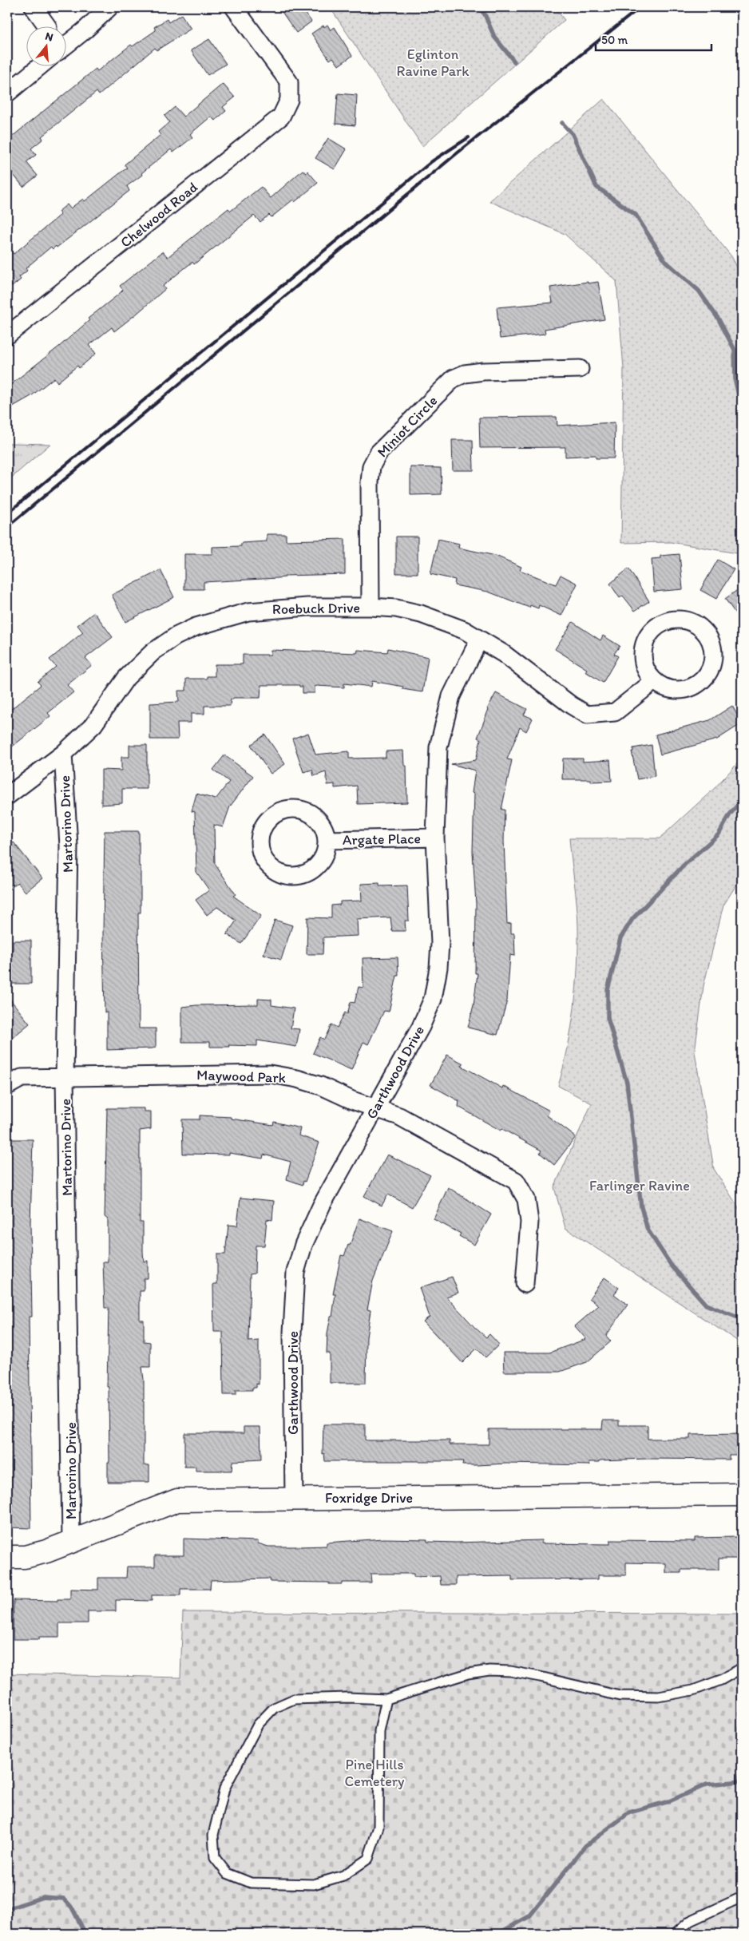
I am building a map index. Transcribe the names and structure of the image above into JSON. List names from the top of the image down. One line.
{"streets":{"street":["Chelwood Road","Miniot Circle","Roebuck Drive","Martorino Drive","Argate Place","Garthwood Drive","Maywood Park","Foxridge Drive"]},"crossings":[["Miniot Circle","Roebuck Drive"],["Roebuck Drive","Martorino Drive"],["Roebuck Drive","Garthwood Drive"],["Martorino Drive","Maywood Park"],["Martorino Drive","Foxridge Drive"],["Argate Place","Garthwood Drive"],["Garthwood Drive","Maywood Park"],["Garthwood Drive","Foxridge Drive"]],"parks":["Eglinton Ravine Park","Farlinger Ravine","Pine Hills Cemetery"],"scale_bar":"50 m","north":"top"}
